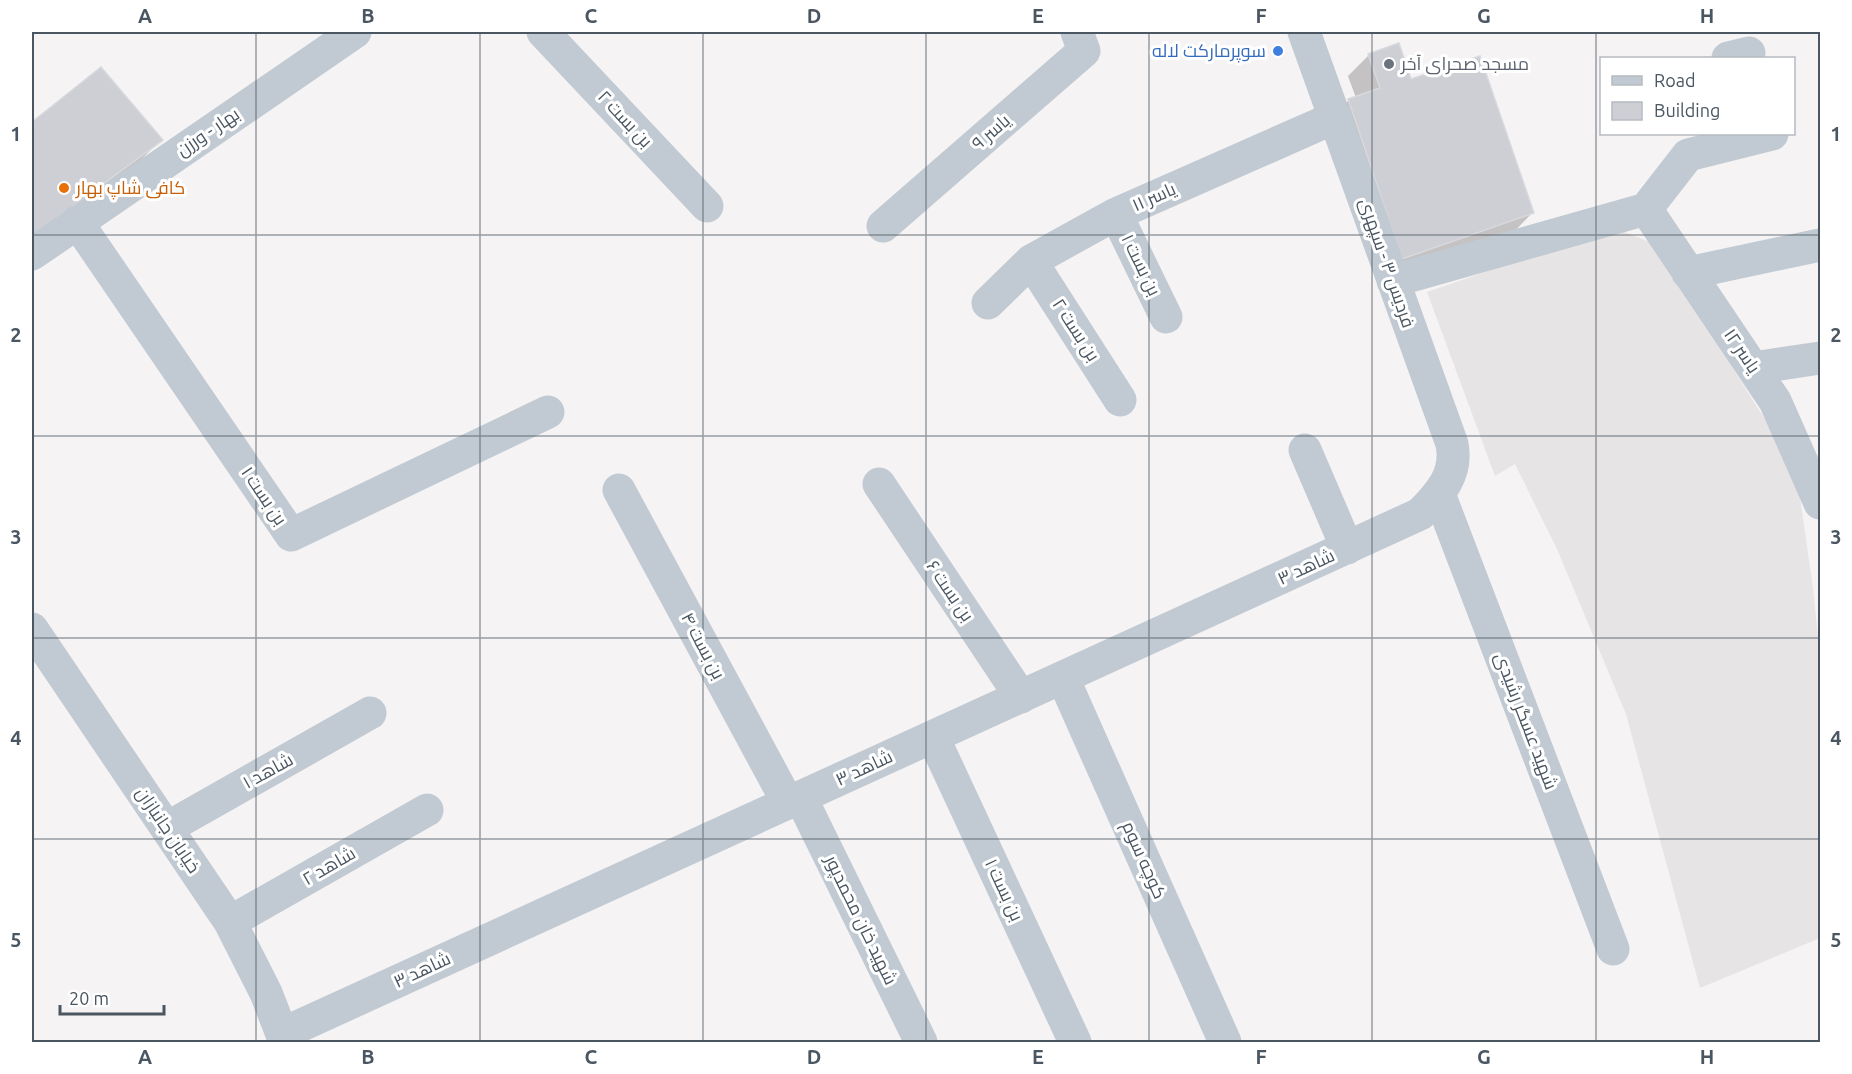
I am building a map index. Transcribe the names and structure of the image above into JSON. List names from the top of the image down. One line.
{"streets":{"street":["بن بست ۲","بهار - ورزن","یاسر ۹","یاسر ۱۱","فردیس ۳ - سپهری","بن بست ۱","یاسر ۱۲","شاهد ۳","بن بست ۶","بن بست ۴","شهید عسگر رشیدی","شاهد ۱","خیابان جانبازان","کوچه سوم","شاهد ۲","شهید خان محمدپور"]},"crossings":[["بن بست ۲","یاسر ۱۱"],["بهار - ورزن","بن بست ۱"],["یاسر ۱۱","فردیس ۳ - سپهری"],["یاسر ۱۱","بن بست ۱"],["فردیس ۳ - سپهری","شاهد ۳"],["فردیس ۳ - سپهری","شهید عسگر رشیدی"],["بن بست ۱","شاهد ۳"],["شاهد ۳","بن بست ۶"],["شاهد ۳","بن بست ۴"],["شاهد ۳","شهید عسگر رشیدی"],["شاهد ۳","خیابان جانبازان"],["شاهد ۳","کوچه سوم"],["شاهد ۳","شهید خان محمدپور"],["بن بست ۴","شهید خان محمدپور"],["شاهد ۱","خیابان جانبازان"],["خیابان جانبازان","شاهد ۲"]],"places":["سوپرمارکت لاله","مسجد صحرای آخر","کافی شاپ بهار"],"legend":["Road","Building"],"scale_bar":"20 m","grid":{"columns":["A","B","C","D","E","F","G","H"],"rows":["1","2","3","4","5"]}}
